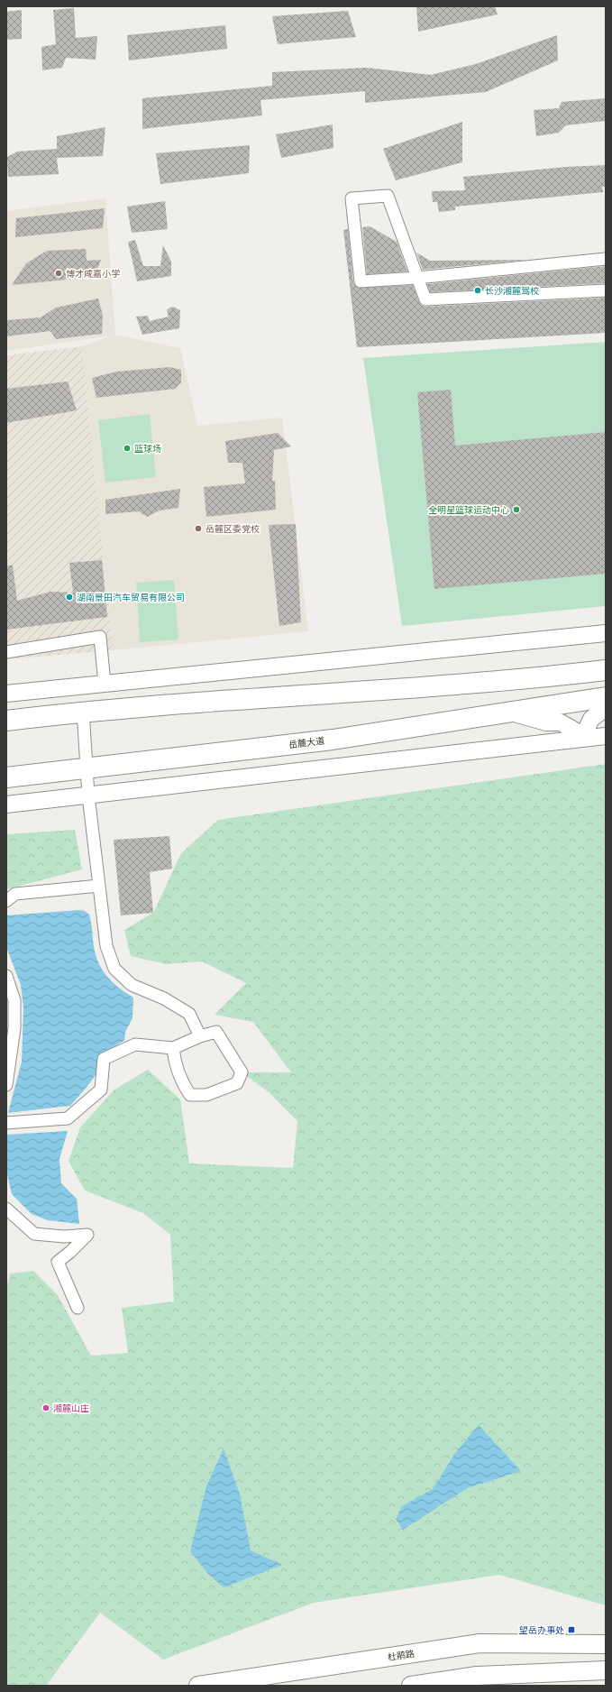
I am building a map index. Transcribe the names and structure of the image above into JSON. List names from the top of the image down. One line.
{"streets":{"highway":["岳麓大道"],"main road":["杜鹃路"]},"places":{"other":["博才咸嘉小学","长沙湘麓驾校","篮球场","全明星篮球运动中心","岳麓区委党校","湖南景田汽车贸易有限公司","湘麓山庄"],"transit":["望岳办事处"]}}
